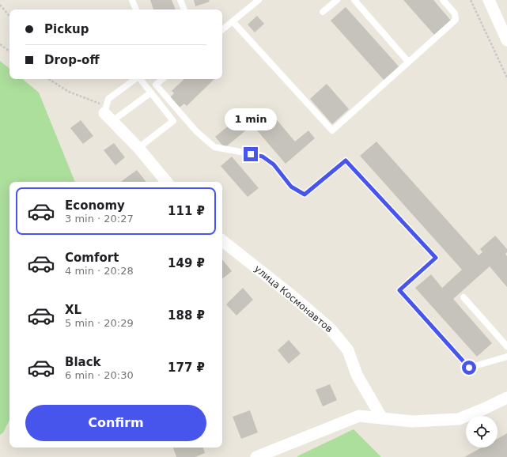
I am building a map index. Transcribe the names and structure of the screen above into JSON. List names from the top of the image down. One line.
{"streets":{"street":["улица Космонавтов"]},"page":{"banner":["Pickup","Drop-off"],"bubble":"1 min","list":[{"name":"Economy","note":"3 min · 20:27","value":"111 ₽"},{"name":"Comfort","note":"4 min · 20:28","value":"149 ₽"},{"name":"XL","note":"5 min · 20:29","value":"188 ₽"},{"name":"Black","note":"6 min · 20:30","value":"177 ₽"}],"buttons":"Confirm"}}
